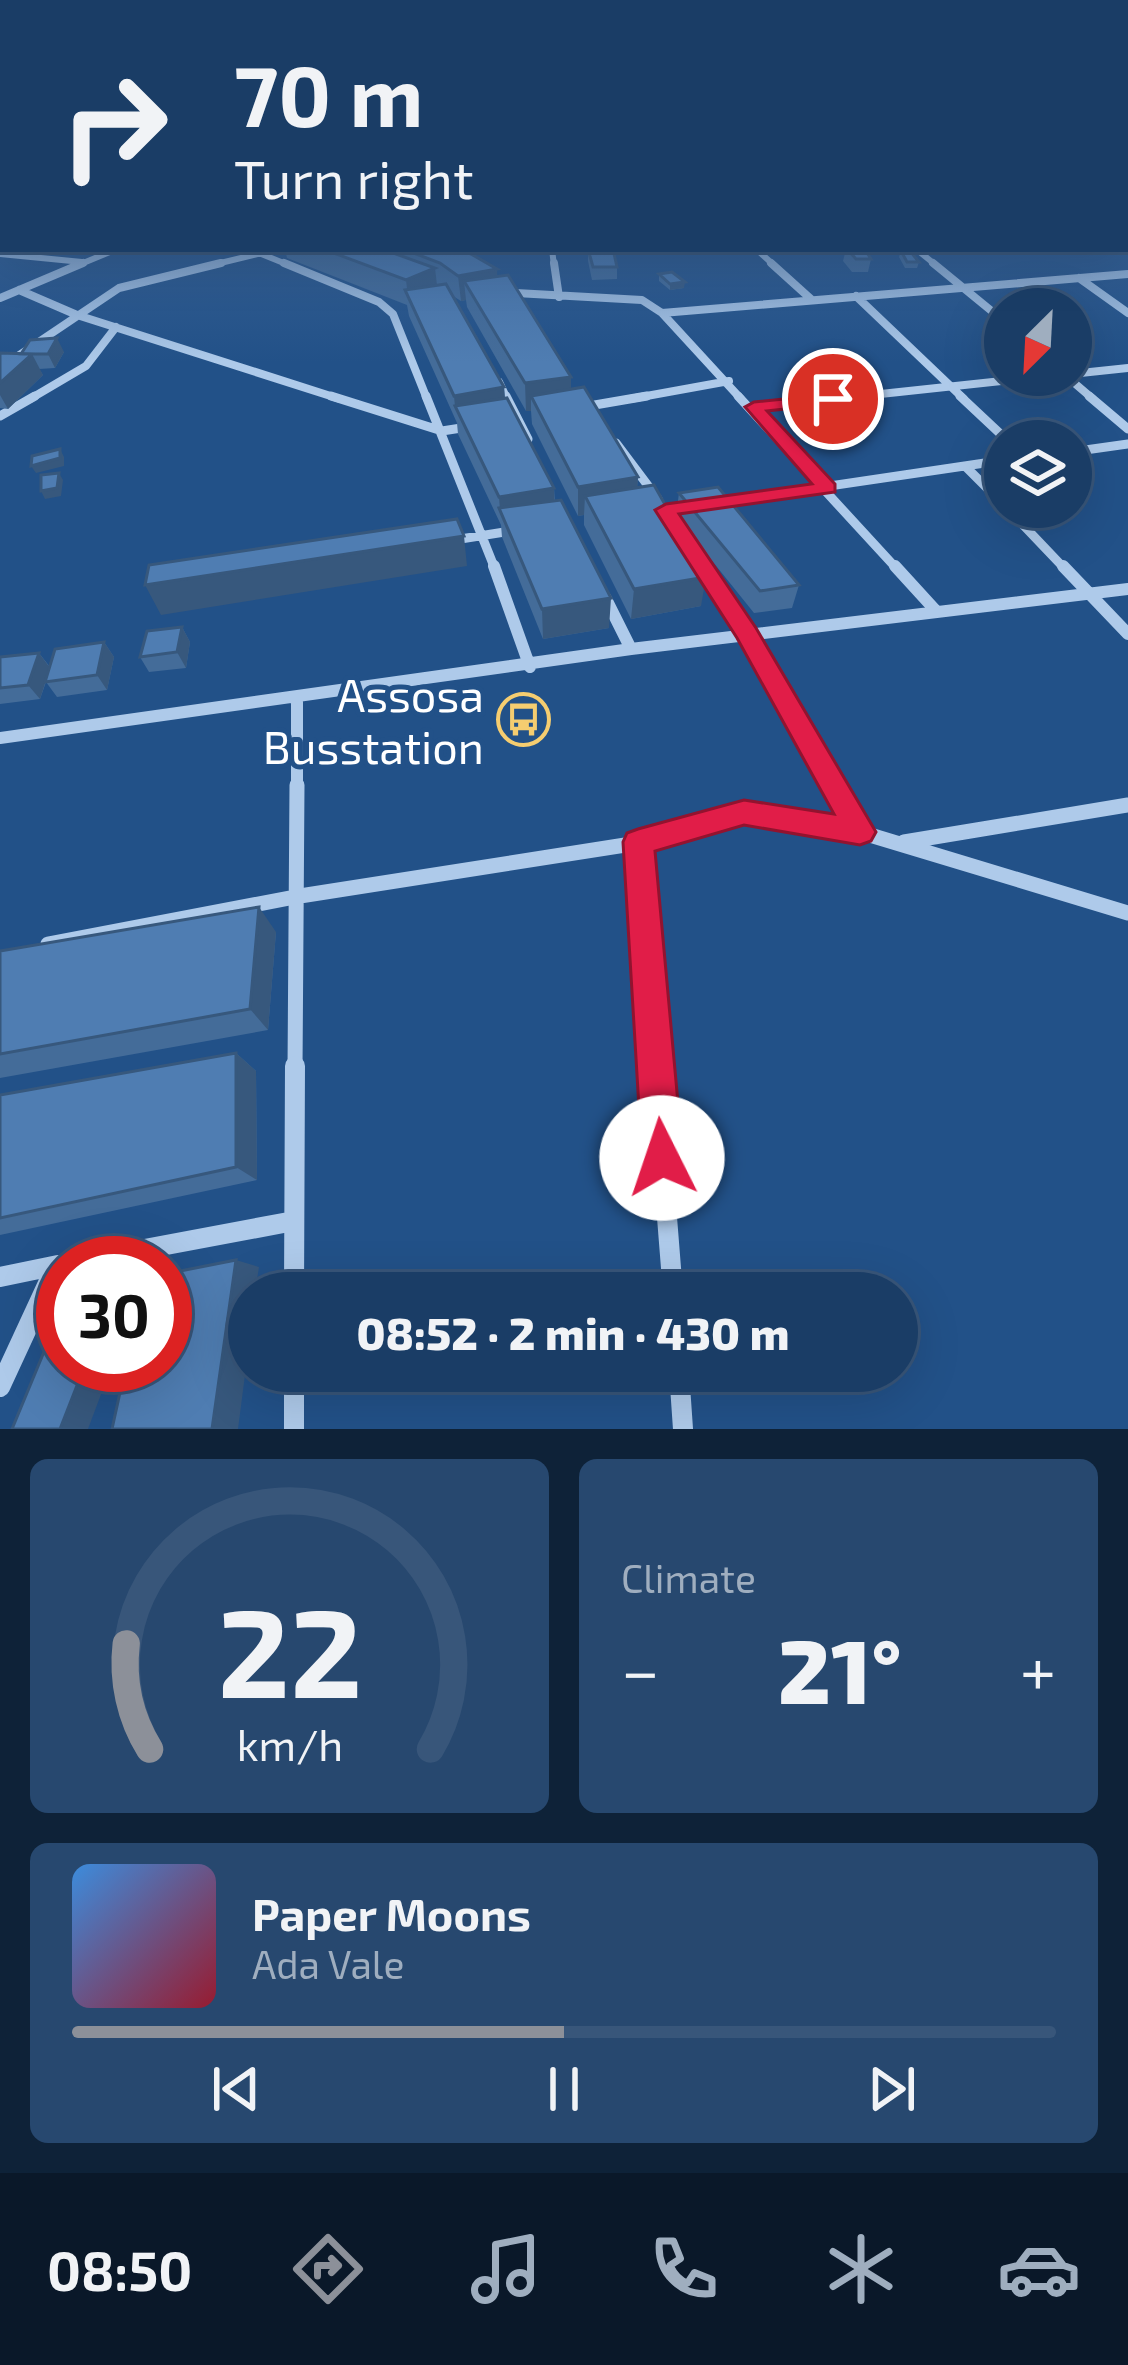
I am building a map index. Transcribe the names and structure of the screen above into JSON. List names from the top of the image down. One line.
{"places":{"bus stop":["Assosa Busstation"]},"north":"bottom left","page":{"turn":["70 m","Turn right"],"limit":"30","trip":"08:52 · 2 min · 430 m","tile":"Climate","heat":["−","21°","+"],"song":["Paper Moons","Ada Vale"],"tabs":"08:50","gauge":["22","km/h"]}}
